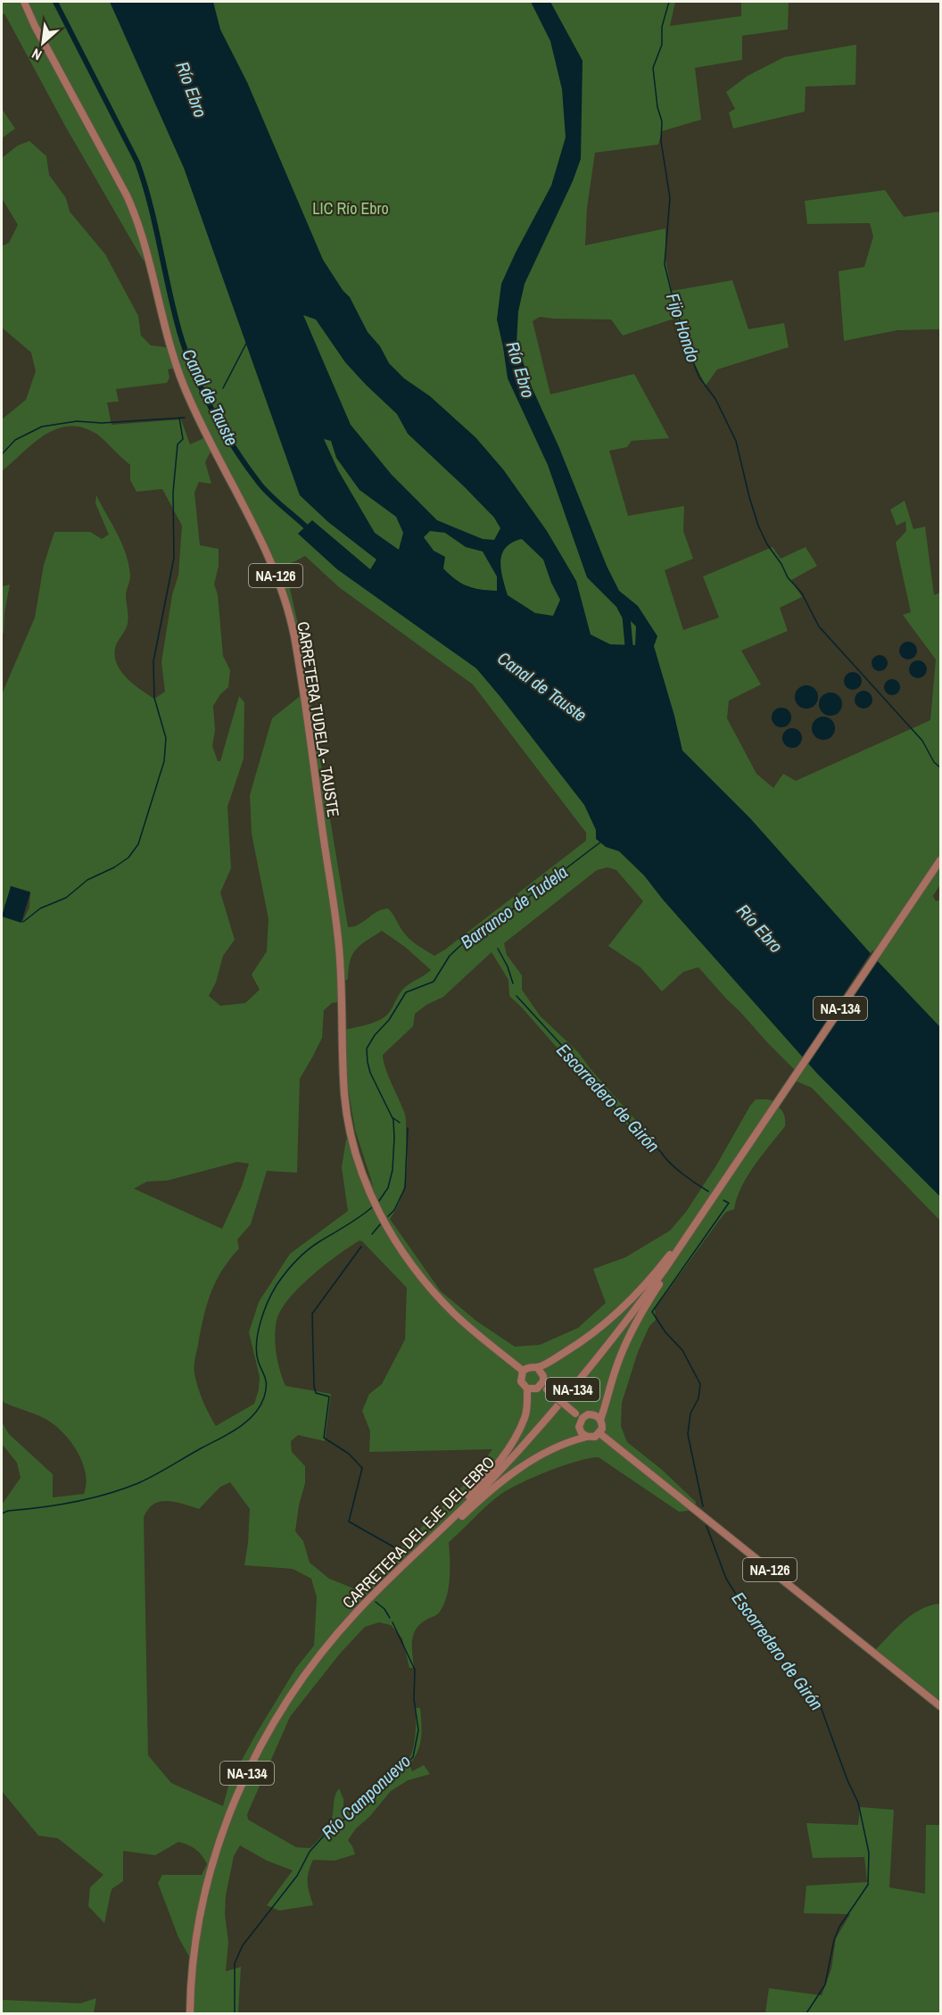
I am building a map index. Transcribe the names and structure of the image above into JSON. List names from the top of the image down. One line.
{"streets":{"main road":["NA-126","CARRETERA TUDELA - TAUSTE","NA-134","CARRETERA DEL EJE DEL EBRO"]},"crossings":[["NA-134","CARRETERA DEL EJE DEL EBRO"]],"water":["Río Ebro","Fijo Hondo","Canal de Tauste","Barranco de Tudela","Escorredero de Girón","Río Camponuevo"],"parks":["LIC Río Ebro"],"north":"bottom left"}
